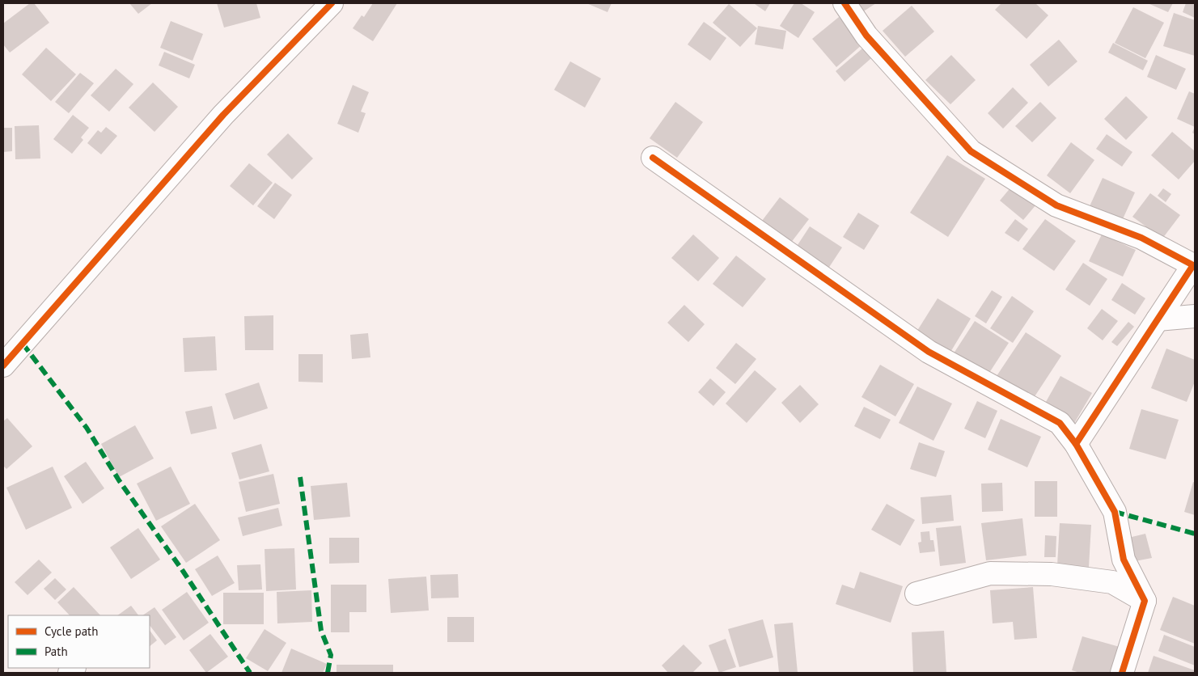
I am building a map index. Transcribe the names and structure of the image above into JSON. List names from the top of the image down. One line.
{"legend":["Cycle path","Path"]}
